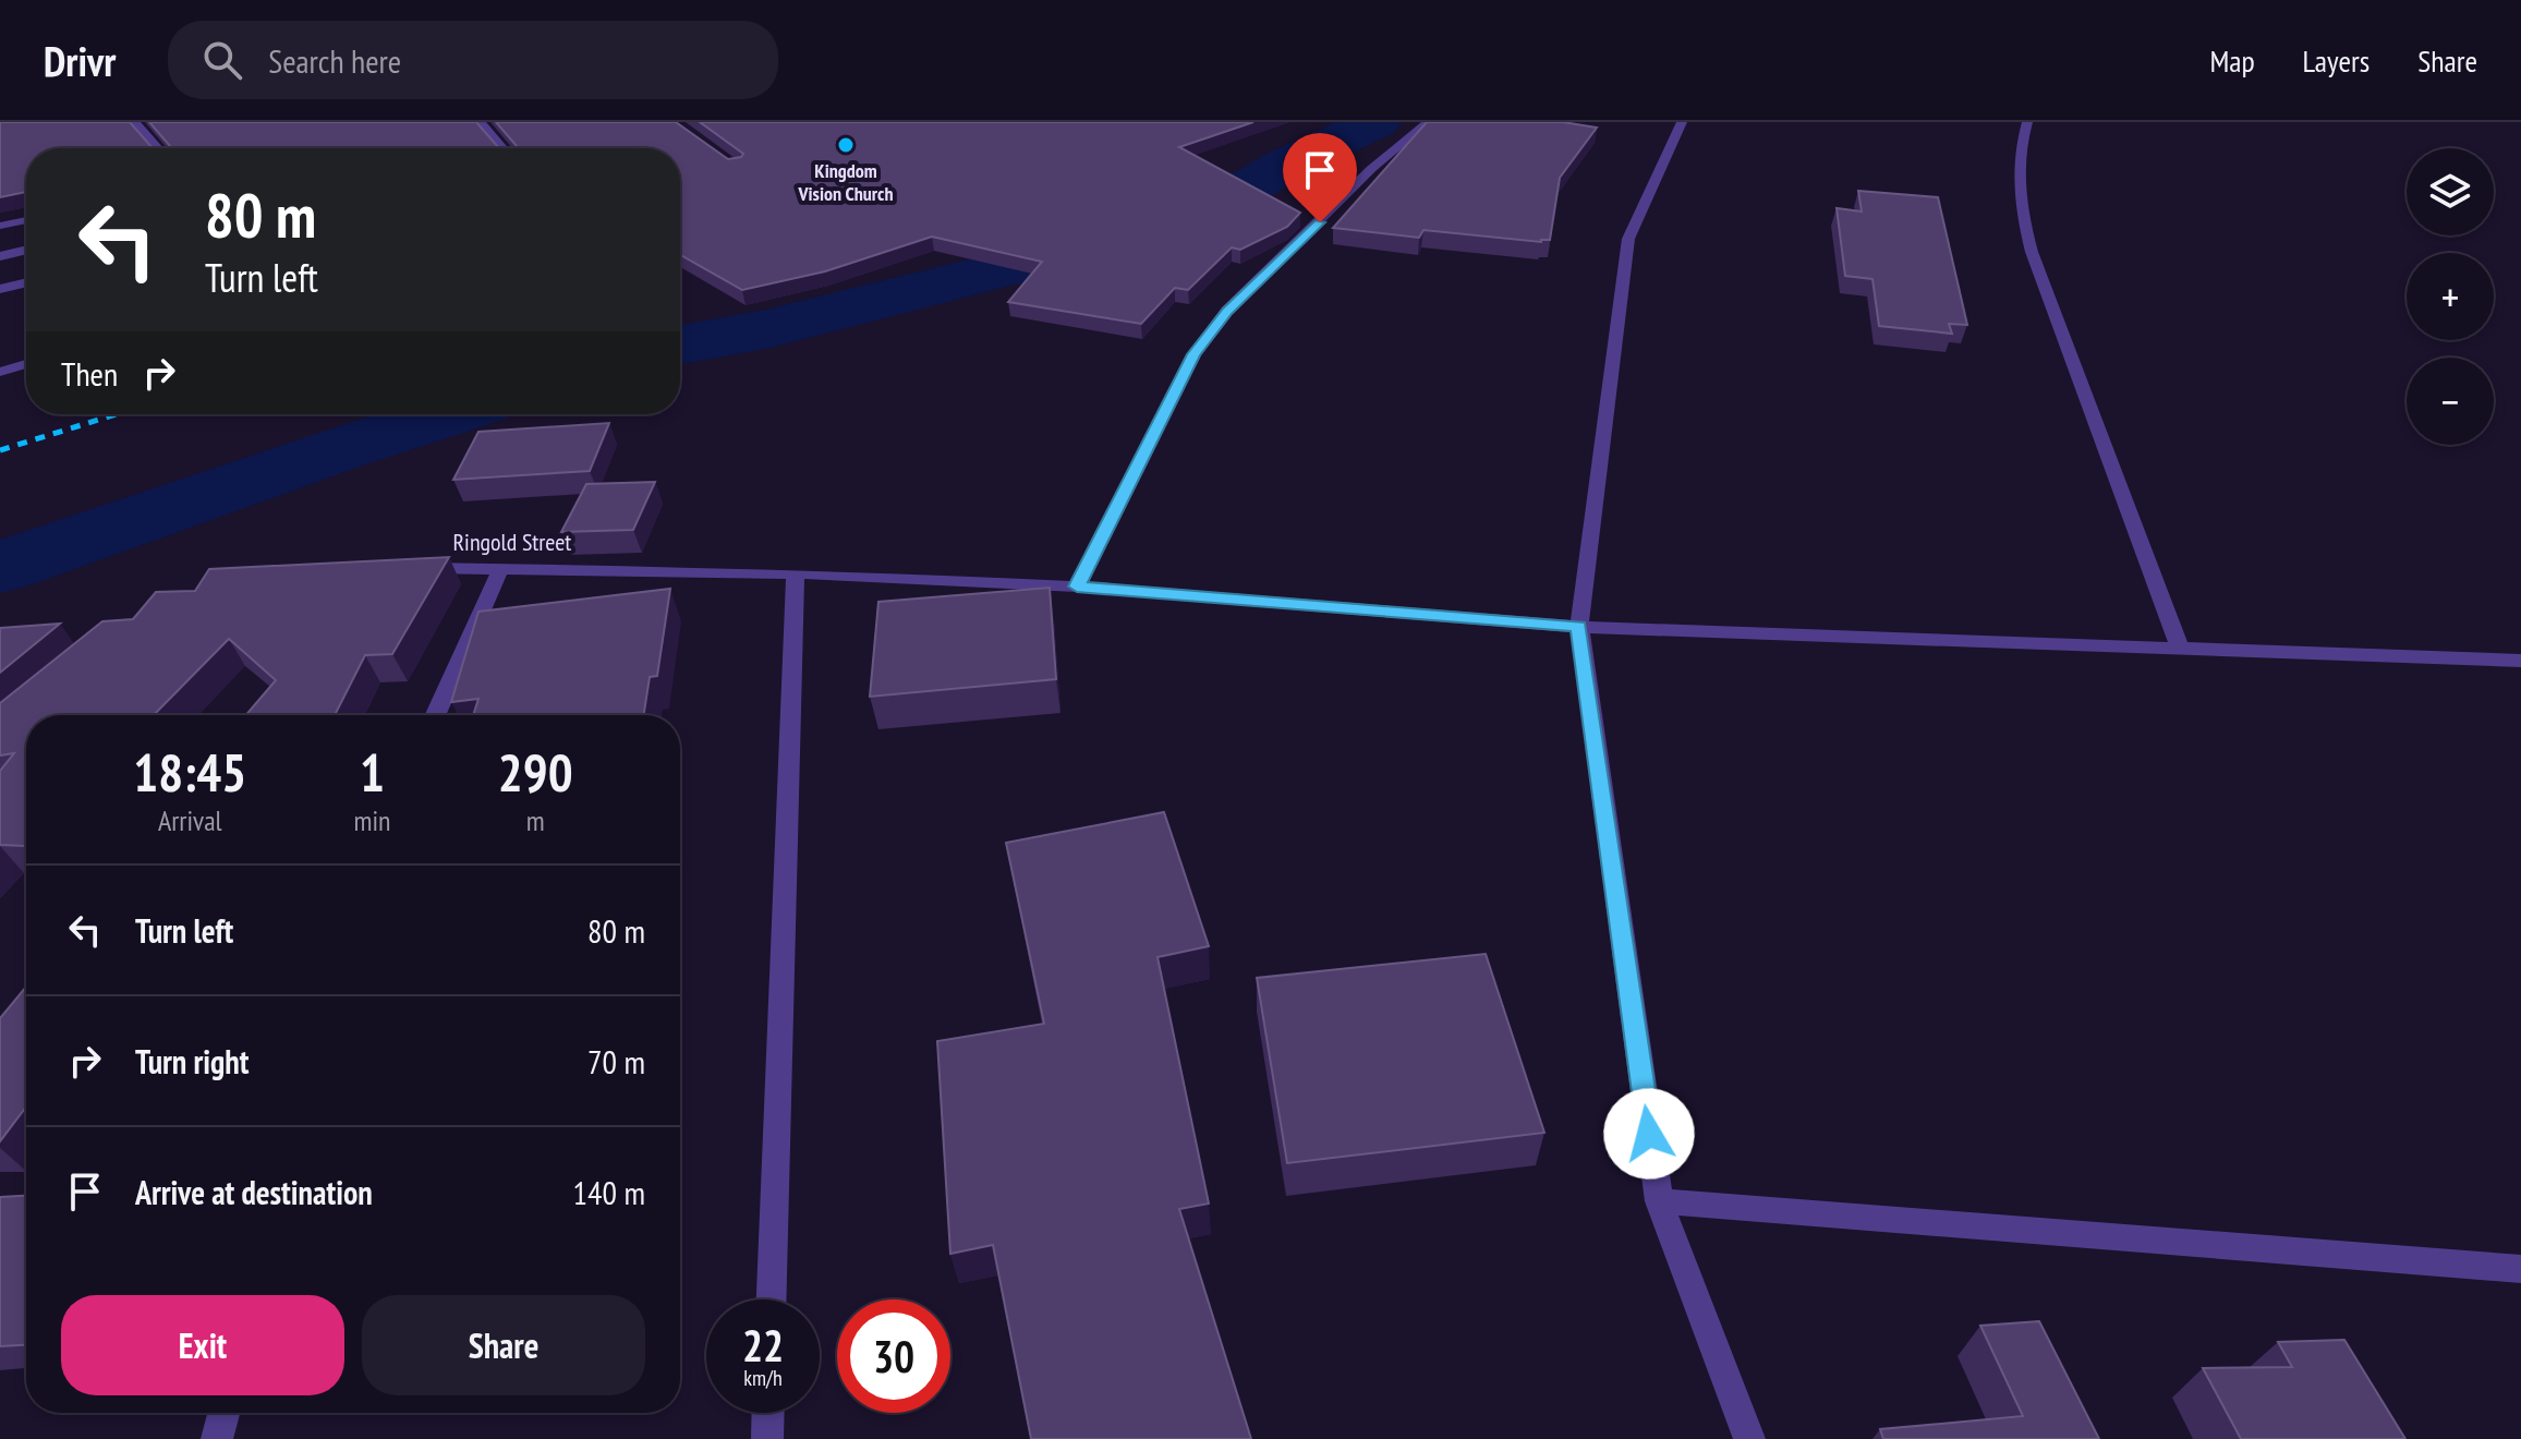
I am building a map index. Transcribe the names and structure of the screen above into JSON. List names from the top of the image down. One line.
{"streets":{"street":["Ringold Street"]},"places":["Kingdom Vision Church"],"page":{"header":"Drivr","search":"Search here","nav":["Map","Layers","Share"],"map_buttons":["+","−"],"turn":["80 m","Turn left"],"then":"Then","eta":["18:45","Arrival","1","min","290","m"],"list":[{"name":"Turn left","value":"80 m"},{"name":"Turn right","value":"70 m"},{"name":"Arrive at destination","value":"140 m"}],"buttons":["Exit","Share"],"speed":"22 km/h","limit":"30"}}
